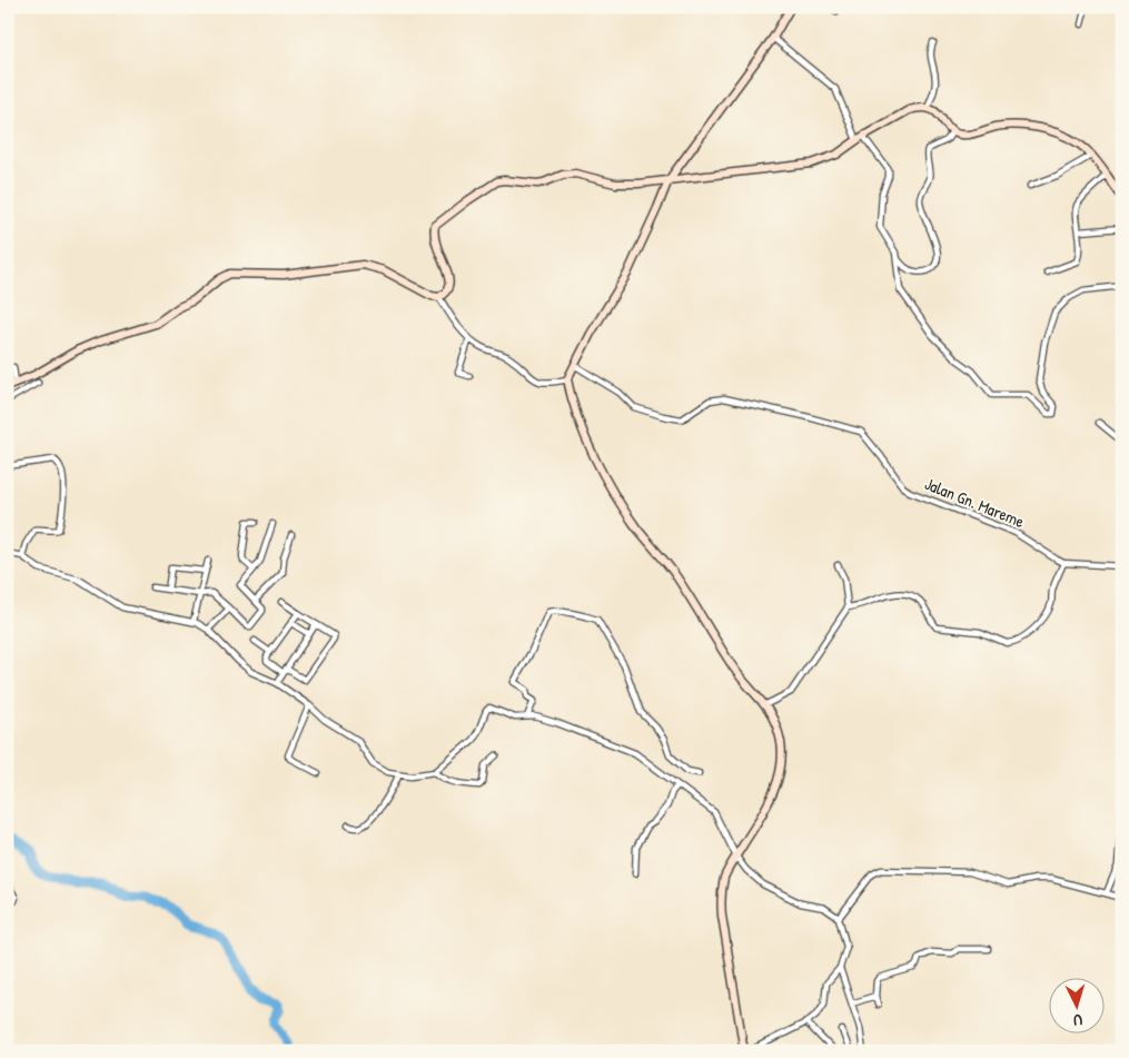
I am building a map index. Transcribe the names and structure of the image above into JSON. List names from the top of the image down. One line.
{"streets":{"street":["Jalan Gn. Mareme"]},"north":"bottom"}
